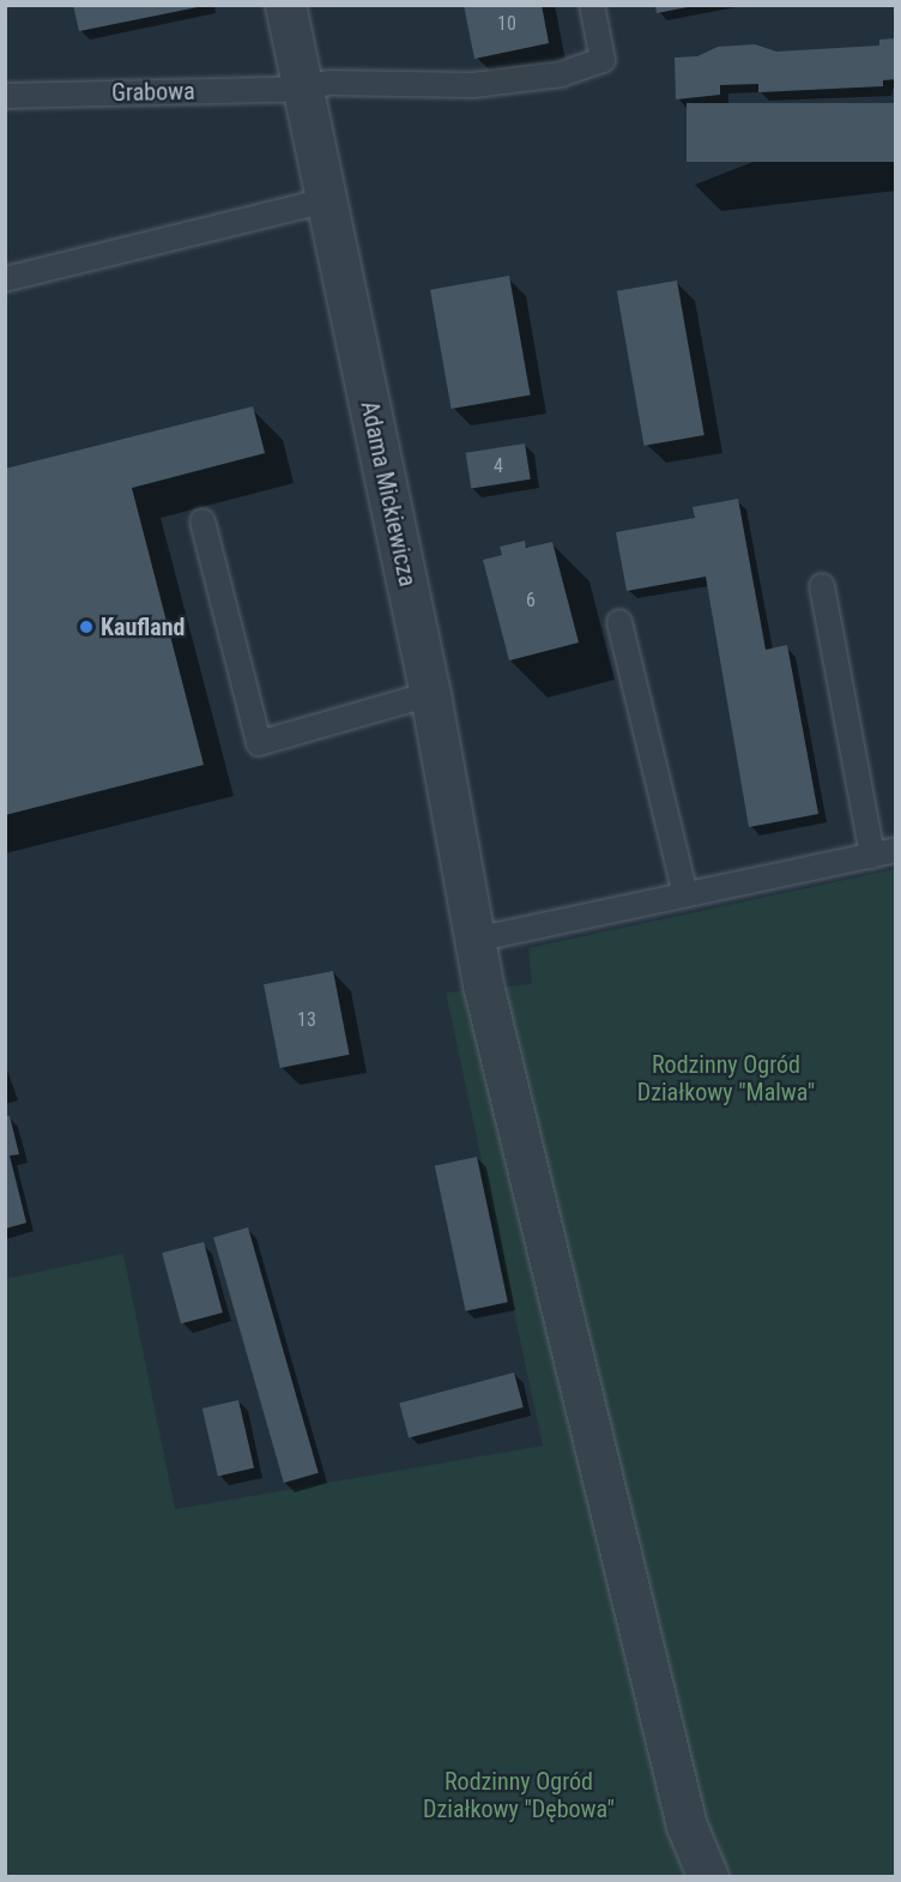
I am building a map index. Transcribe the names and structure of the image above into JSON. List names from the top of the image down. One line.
{"streets":{"street":["Adama Mickiewicza"],"lane":["Grabowa"]},"crossings":[["Grabowa","Adama Mickiewicza"]],"parks":["Rodzinny Ogród Działkowy \"Malwa\"","Rodzinny Ogród Działkowy \"Dębowa\""],"places":["Kaufland"],"house_numbers":["10","4","6","13"]}
